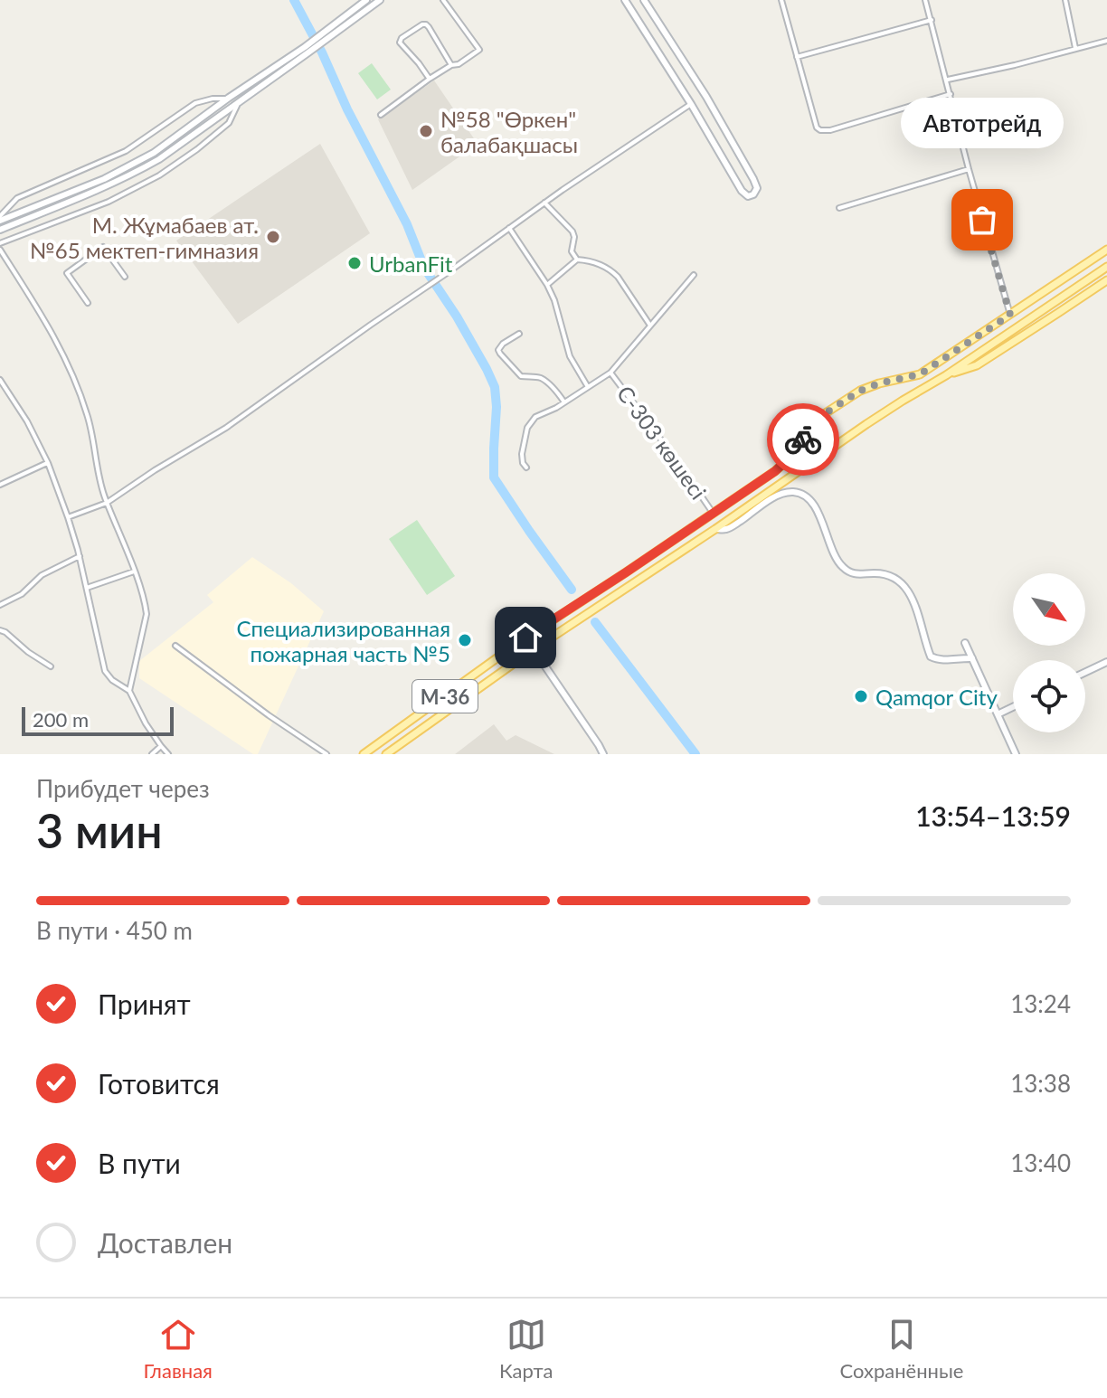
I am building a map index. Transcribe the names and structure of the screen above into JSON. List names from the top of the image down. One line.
{"streets":{"main road":["M-36"],"street":["С-303 көшесі"]},"crossings":[["С-303 көшесі","M-36"]],"places":["№58 \"Өркен\" балабақшасы","Автотрейд","М. Жұмабаев ат. №65 мектеп-гимназия","UrbanFit","Специализированная пожарная часть №5","Qamqor City"],"scale_bar":"200 m","north":"bottom right","page":{"bubble":"Автотрейд","scale":"200 m","heading":["3 мин","Прибудет через","13:54–13:59"],"bar":"В пути · 450 m","list":[["Принят","13:24"],["Готовится","13:38"],["В пути","13:40"],"Доставлен"],"tabs":["Главная","Карта","Сохранённые"]}}
